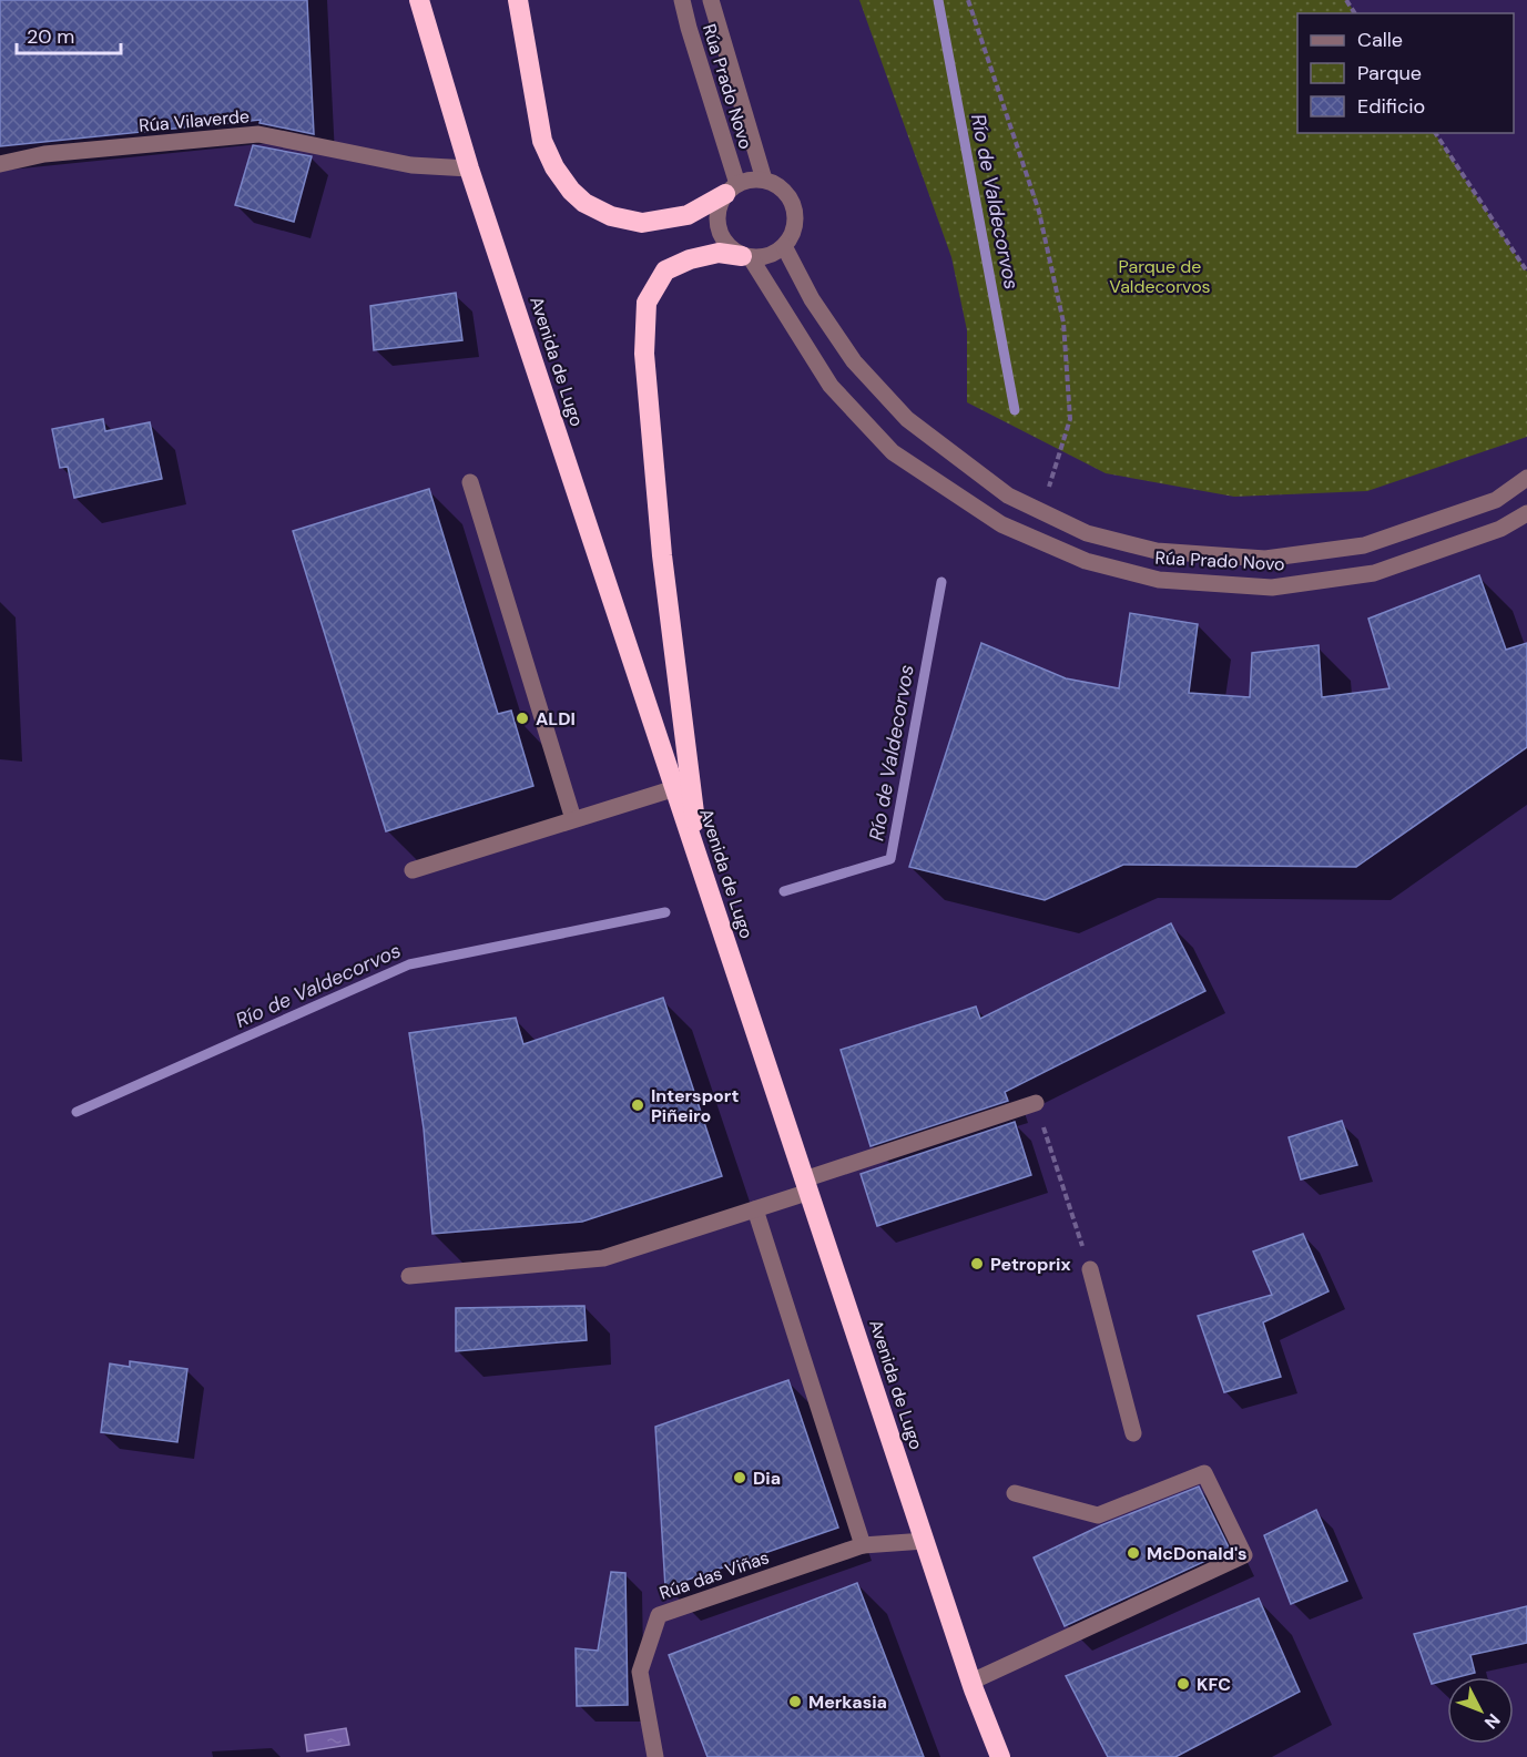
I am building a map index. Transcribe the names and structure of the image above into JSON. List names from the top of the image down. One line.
{"streets":{"highway":["Avenida de Lugo"],"street":["Rúa Prado Novo","Rúa Vilaverde","Rúa das Viñas"]},"crossings":[["Rúa Vilaverde","Avenida de Lugo"],["Avenida de Lugo","Rúa das Viñas"]],"water":["Río de Valdecorvos"],"parks":["Parque de Valdecorvos"],"places":["ALDI","Intersport Piñeiro","Petroprix","Dia","McDonald's","KFC","Merkasia"],"legend":["Calle","Parque","Edificio"],"scale_bar":"20 m","north":"bottom right"}
